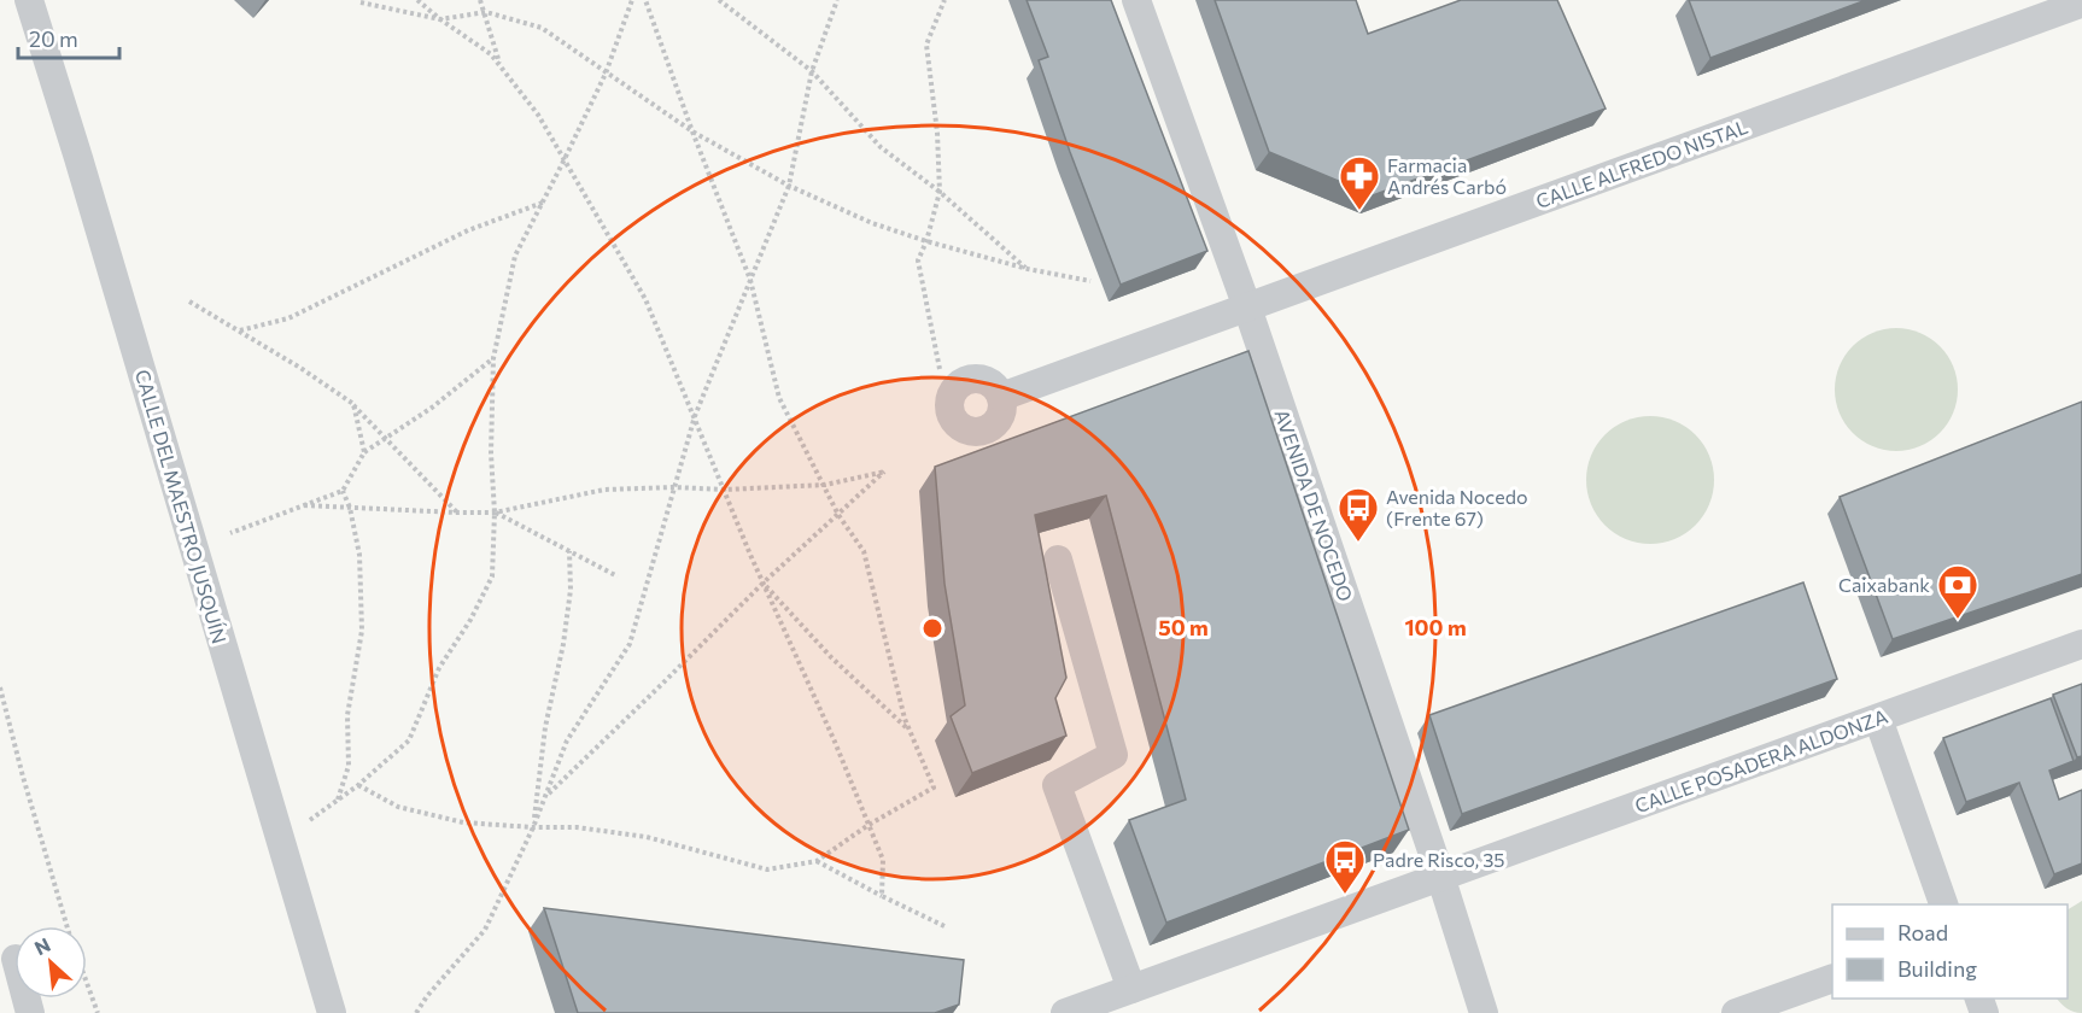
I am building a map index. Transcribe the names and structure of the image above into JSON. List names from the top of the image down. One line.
{"streets":{"street":["CALLE ALFREDO NISTAL","AVENIDA DE NOCEDO","CALLE DEL MAESTRO JUSQUÍN","CALLE POSADERA ALDONZA"]},"crossings":[["CALLE ALFREDO NISTAL","AVENIDA DE NOCEDO"],["AVENIDA DE NOCEDO","CALLE POSADERA ALDONZA"]],"places":{"pharmacy":["Farmacia Andrés Carbó"],"bus stop":["Avenida Nocedo (Frente 67)","Padre Risco, 35"],"bank":["Caixabank"]},"legend":["Road","Building"],"scale_bar":"20 m","north":"top left","rings":["50 m","100 m"]}
